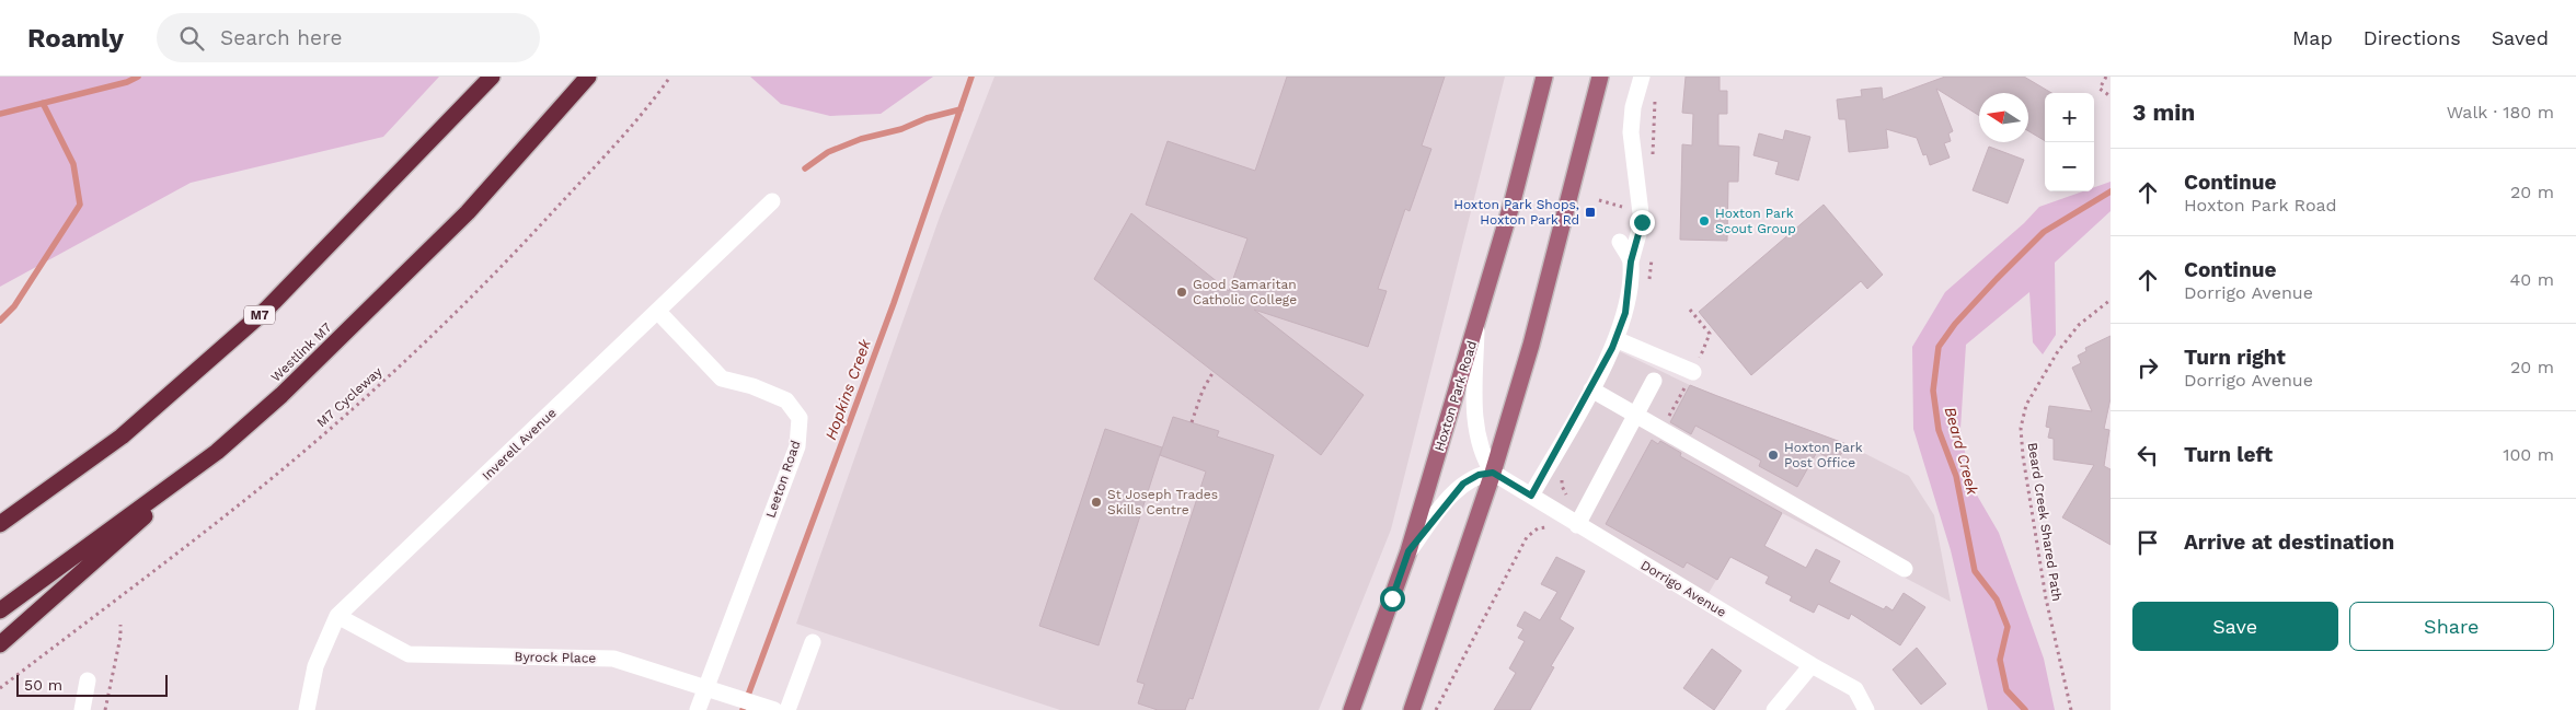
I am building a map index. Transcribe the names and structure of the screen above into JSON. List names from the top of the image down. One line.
{"streets":{"highway":["M7","Westlink M7"],"main road":["Hoxton Park Road"],"street":["Inverell Avenue","Leeton Road","Dorrigo Avenue","Byrock Place"],"path":["M7 Cycleway","Beard Creek Shared Path"]},"crossings":[["Inverell Avenue","Leeton Road"],["Inverell Avenue","Byrock Place"],["Leeton Road","Byrock Place"]],"water":["Hopkins Creek","Beard Creek"],"places":{"transit":["Hoxton Park Shops, Hoxton Park Rd"],"other":["Hoxton Park Scout Group","Good Samaritan Catholic College","Hoxton Park Post Office","St Joseph Trades Skills Centre"]},"scale_bar":"50 m","north":"left","page":{"header":"Roamly","search":"Search here","nav":["Map","Directions","Saved"],"heading":["3 min","Walk · 180 m"],"map_buttons":["+","−"],"list":[["Continue","Hoxton Park Road","20 m"],["Continue","Dorrigo Avenue","40 m"],["Turn right","Dorrigo Avenue","20 m"],["Turn left","100 m"],"Arrive at destination"],"buttons":["Save","Share"],"scale":"50 m"}}
